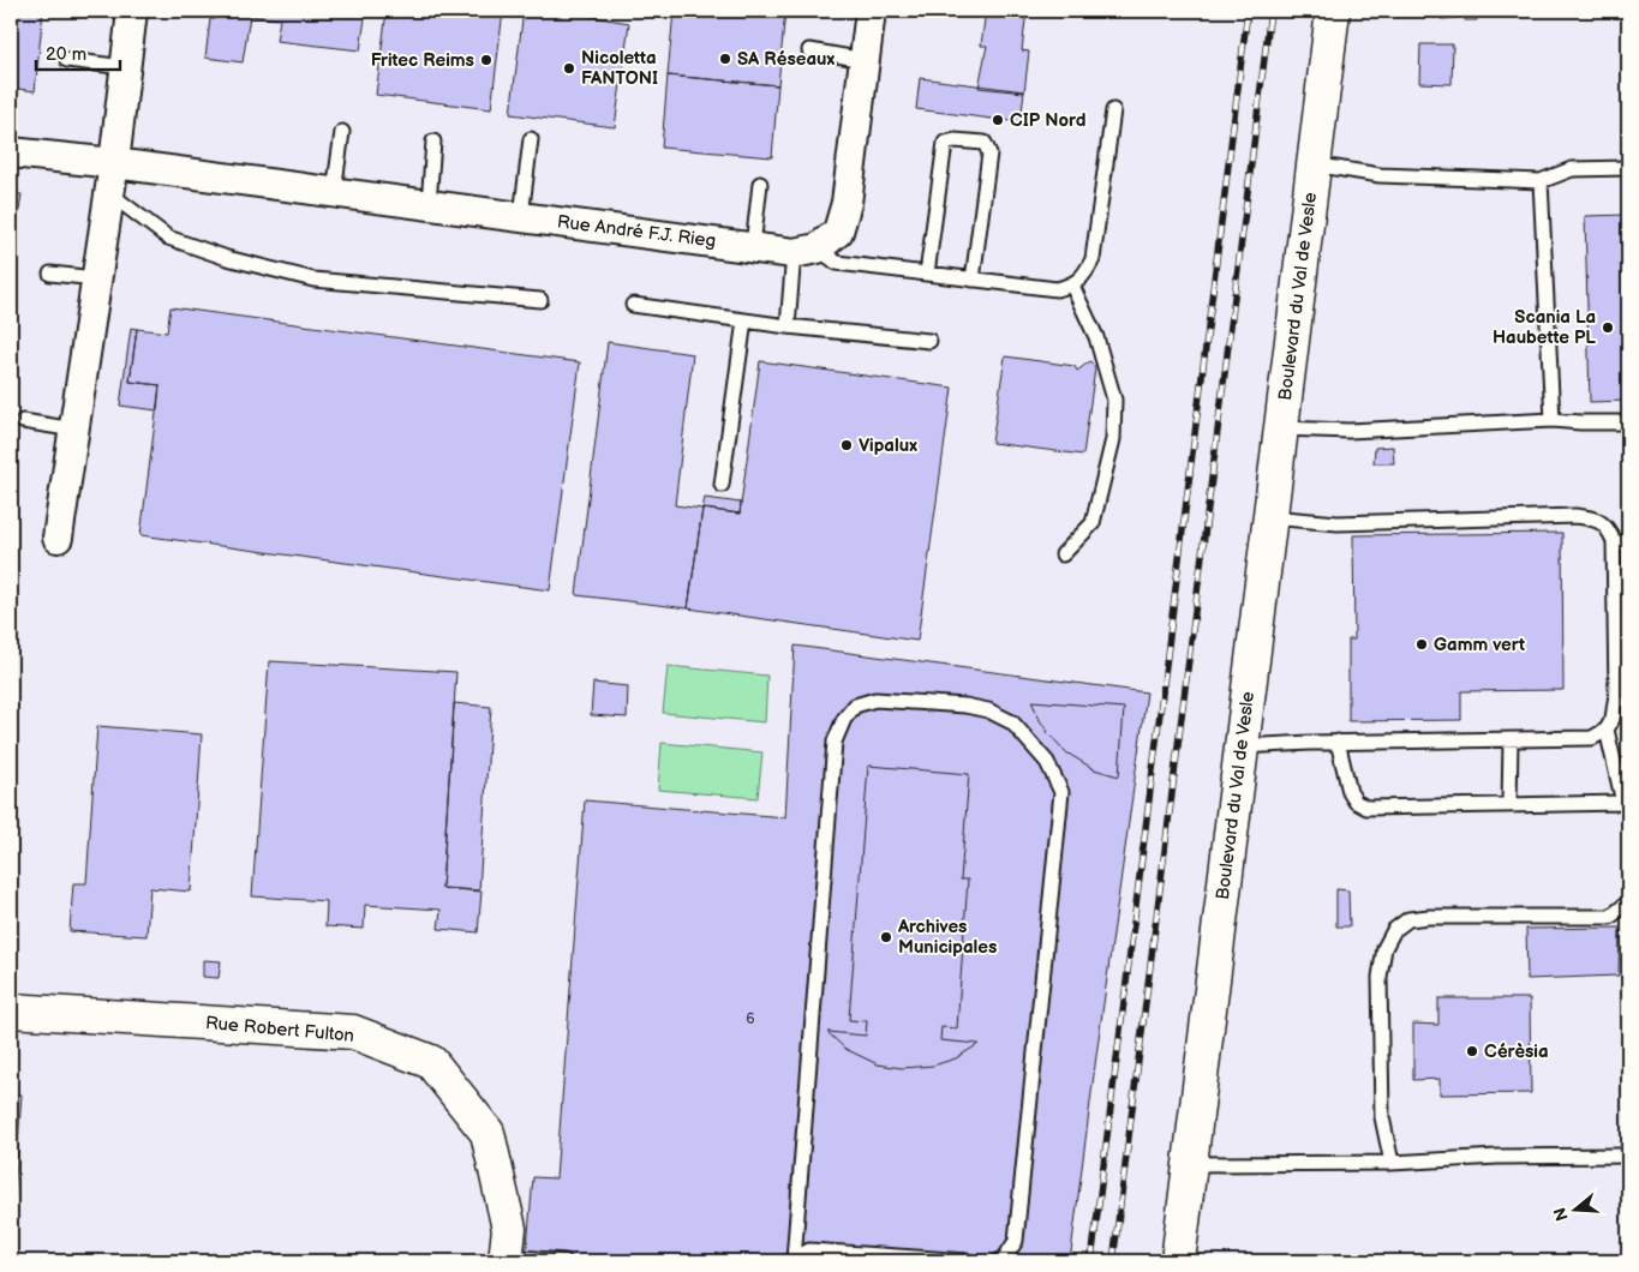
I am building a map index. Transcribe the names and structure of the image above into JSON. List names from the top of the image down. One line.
{"streets":{"street":["Rue André F.J. Rieg","Boulevard du Val de Vesle","Rue Robert Fulton"]},"places":["SA Réseaux","Fritec Reims","Nicoletta FANTONI","CIP Nord","Scania La Haubette PL","Vipalux","Gamm vert","Archives Municipales","Cérèsia"],"house_numbers":["6"],"scale_bar":"20 m","north":"left"}
